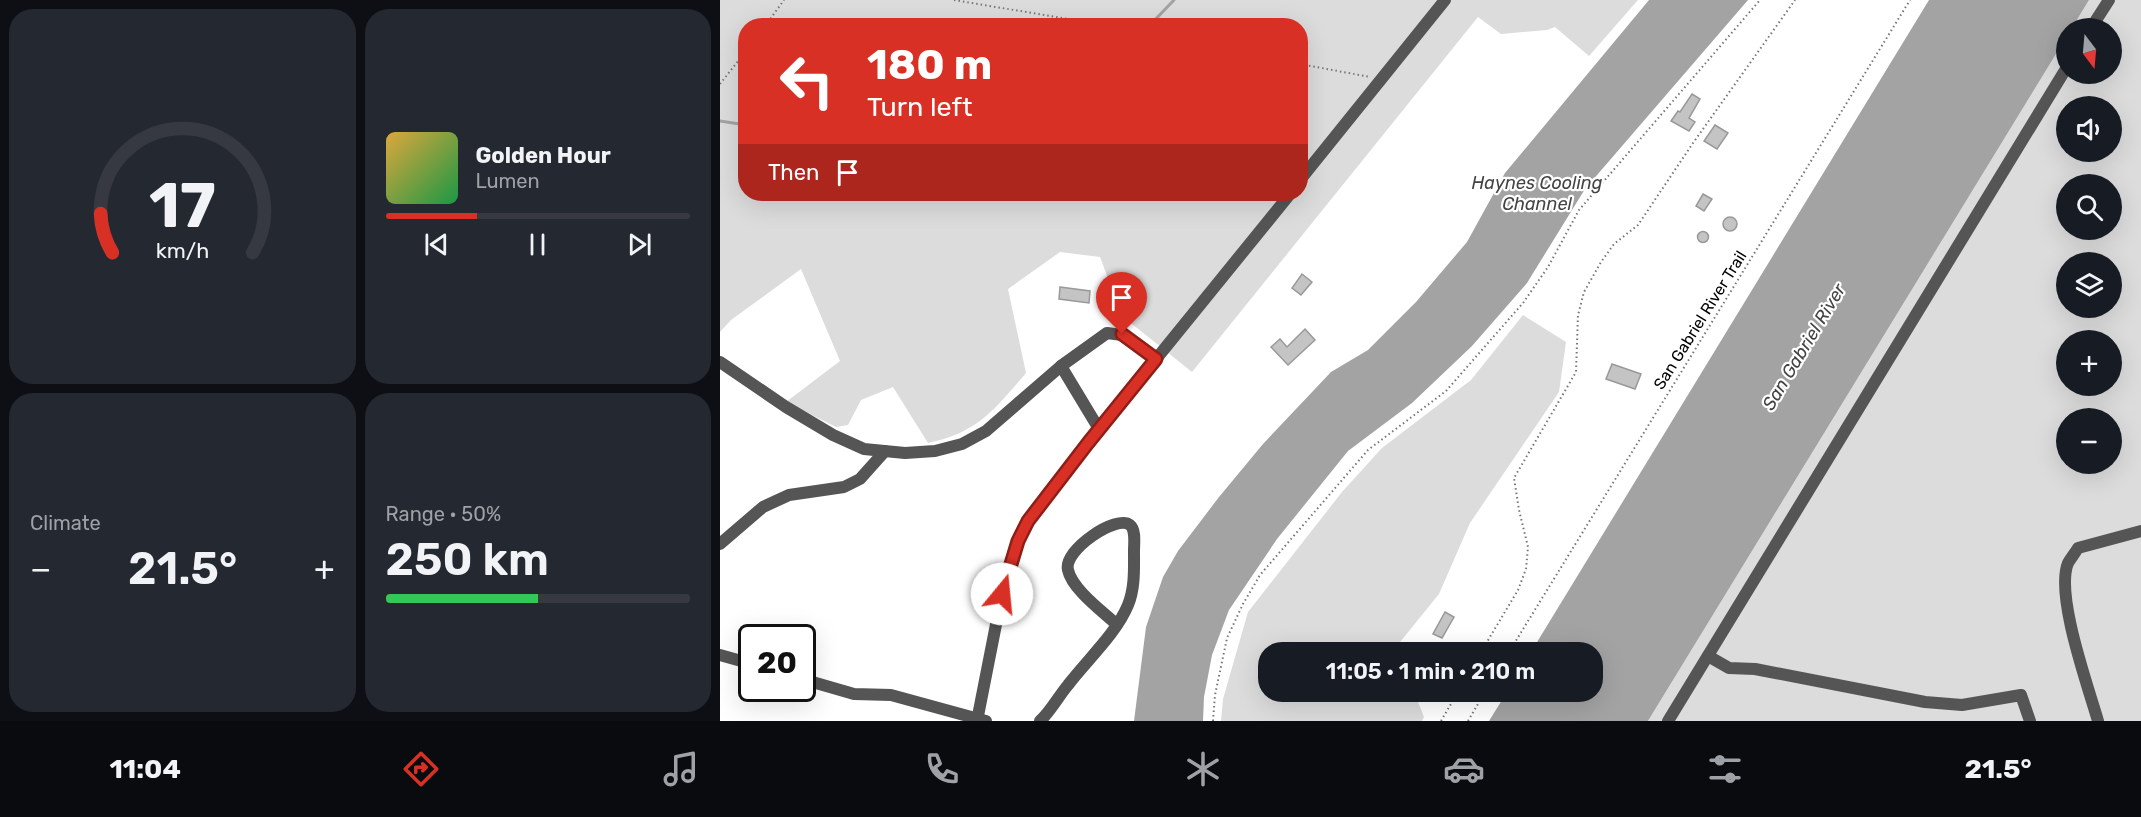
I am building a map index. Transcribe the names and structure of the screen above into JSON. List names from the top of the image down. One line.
{"streets":{"path":["San Gabriel River Trail"]},"water":["Haynes Cooling Channel","San Gabriel River"],"north":"bottom","page":{"map_buttons":["+","−"],"turn":["180 m","Turn left"],"song":["Golden Hour","Lumen"],"then":"Then","tile":["Climate",["Range · 50%","250 km"]],"heat":["−","21.5°","+"],"limit":"20","trip":"11:05 · 1 min · 210 m","tabs":["11:04","21.5°"],"gauge":["17","km/h"]}}
